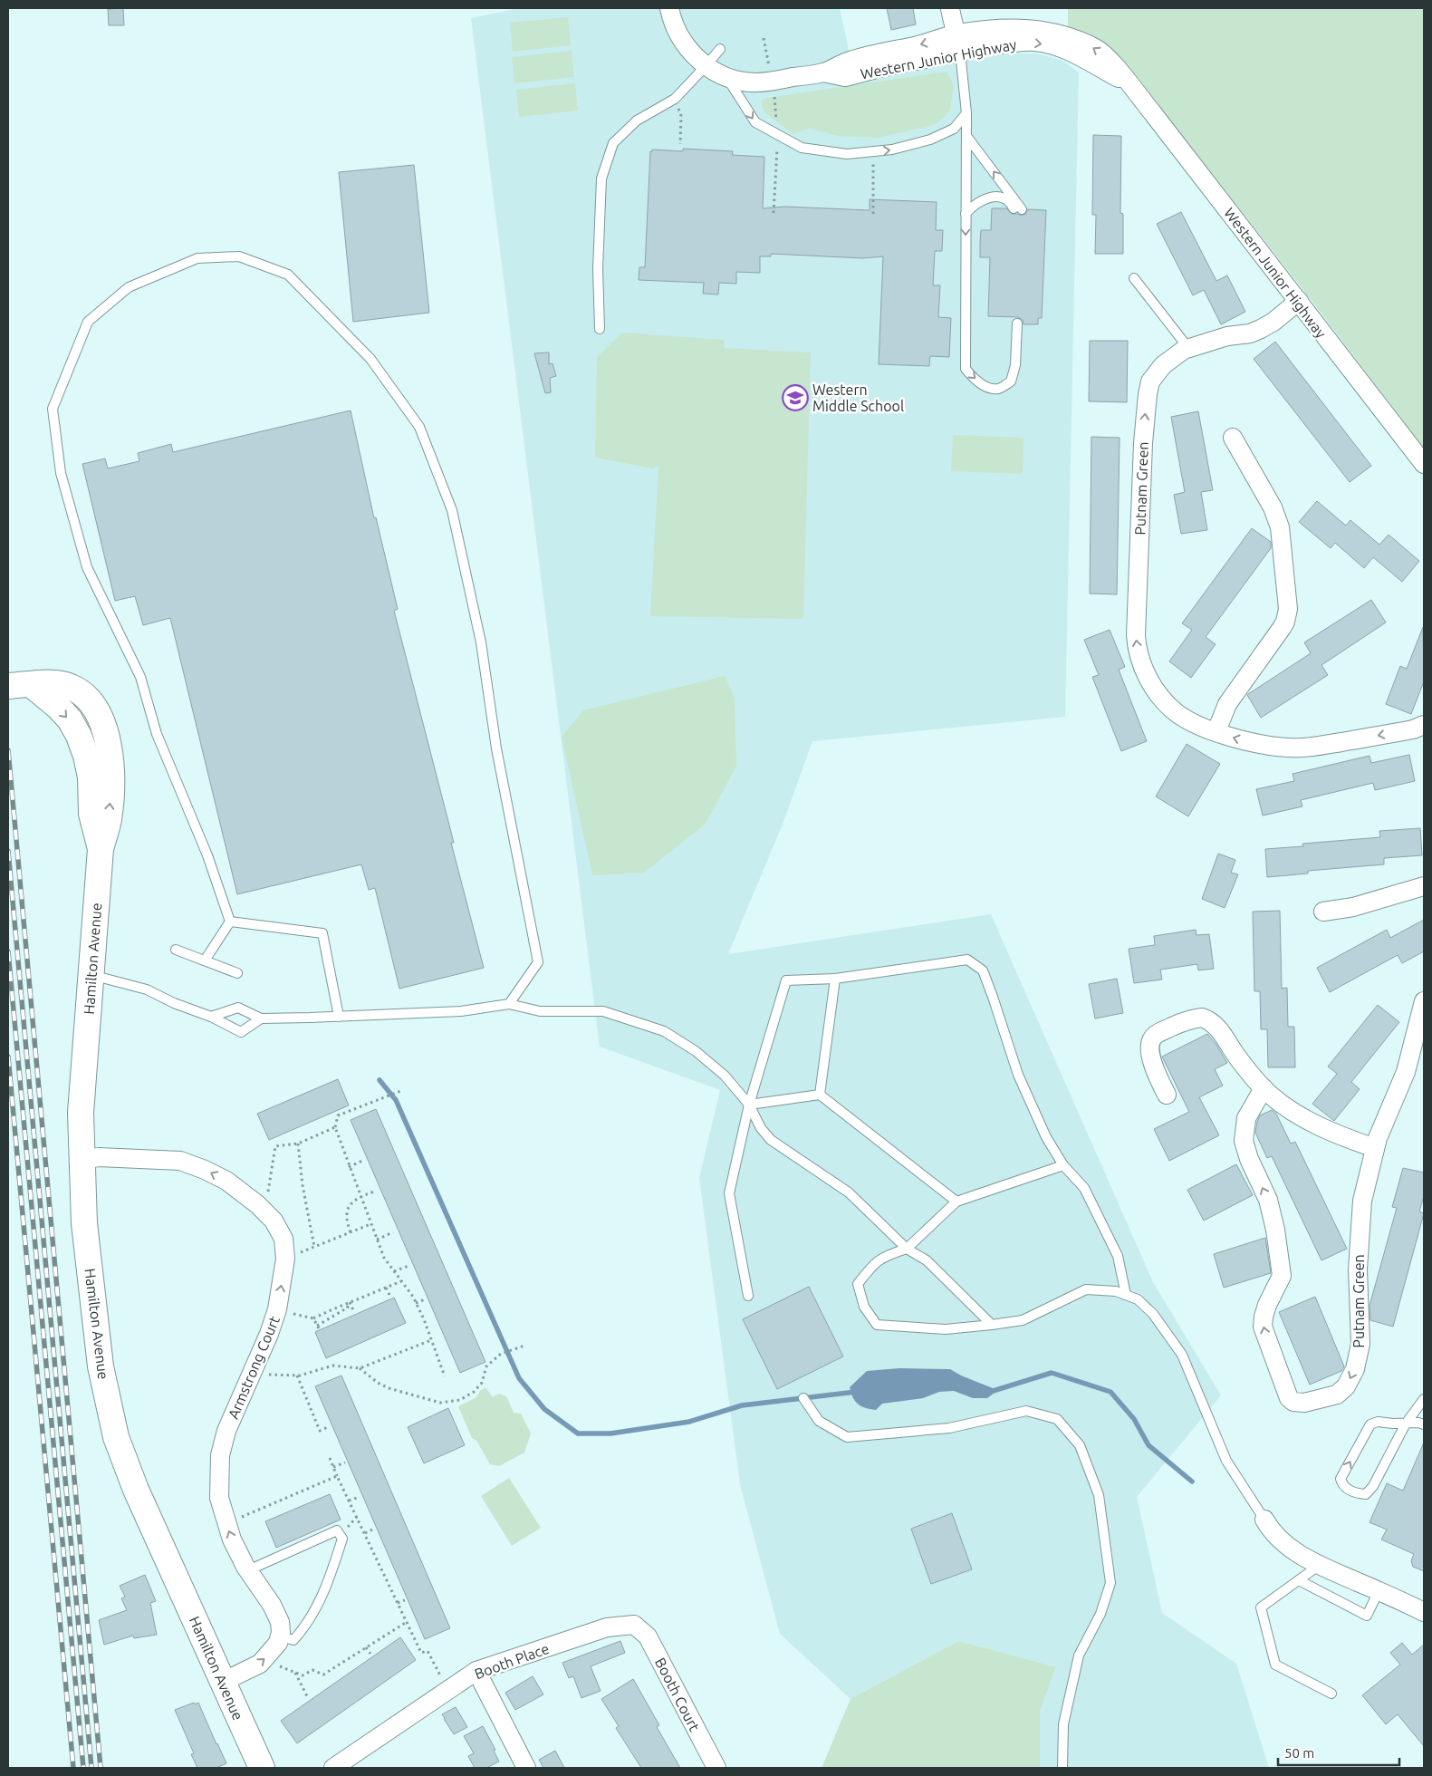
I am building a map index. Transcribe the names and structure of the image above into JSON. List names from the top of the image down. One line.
{"streets":{"main road":["Hamilton Avenue"],"street":["Western Junior Highway","Putnam Green","Armstrong Court","Booth Place","Booth Court"]},"crossings":[["Western Junior Highway","Putnam Green"],["Hamilton Avenue","Armstrong Court"],["Booth Place","Booth Court"]],"one_way":["Armstrong Court"],"places":{"school or university":["Western Middle School"]},"scale_bar":"50 m"}
